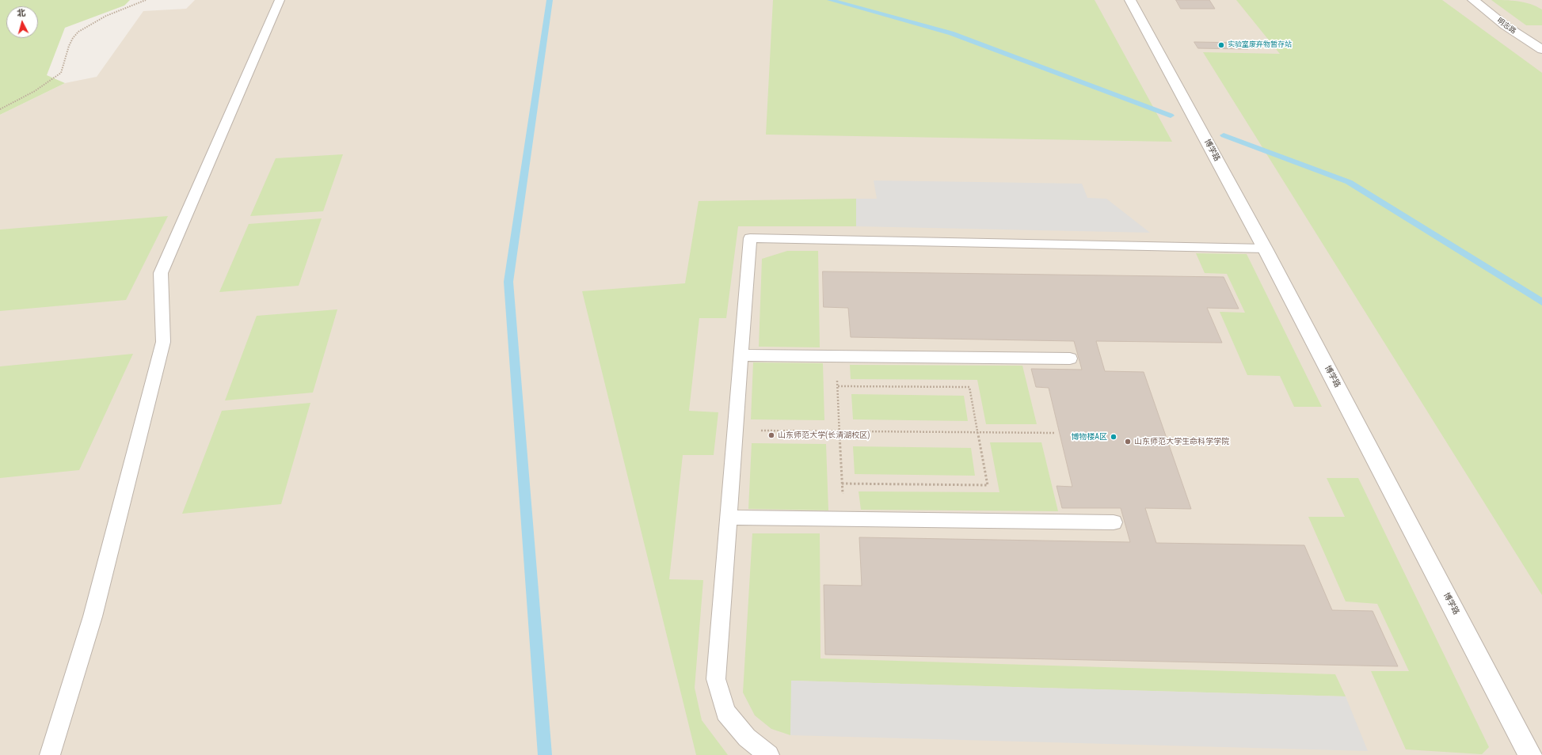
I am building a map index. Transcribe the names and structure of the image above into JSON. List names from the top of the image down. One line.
{"streets":{"street":["明志路","博学路"]},"places":["实验室废弃物暂存站","山东师范大学(长清湖校区)","博物楼A区","山东师范大学生命科学学院"],"north":"top"}
